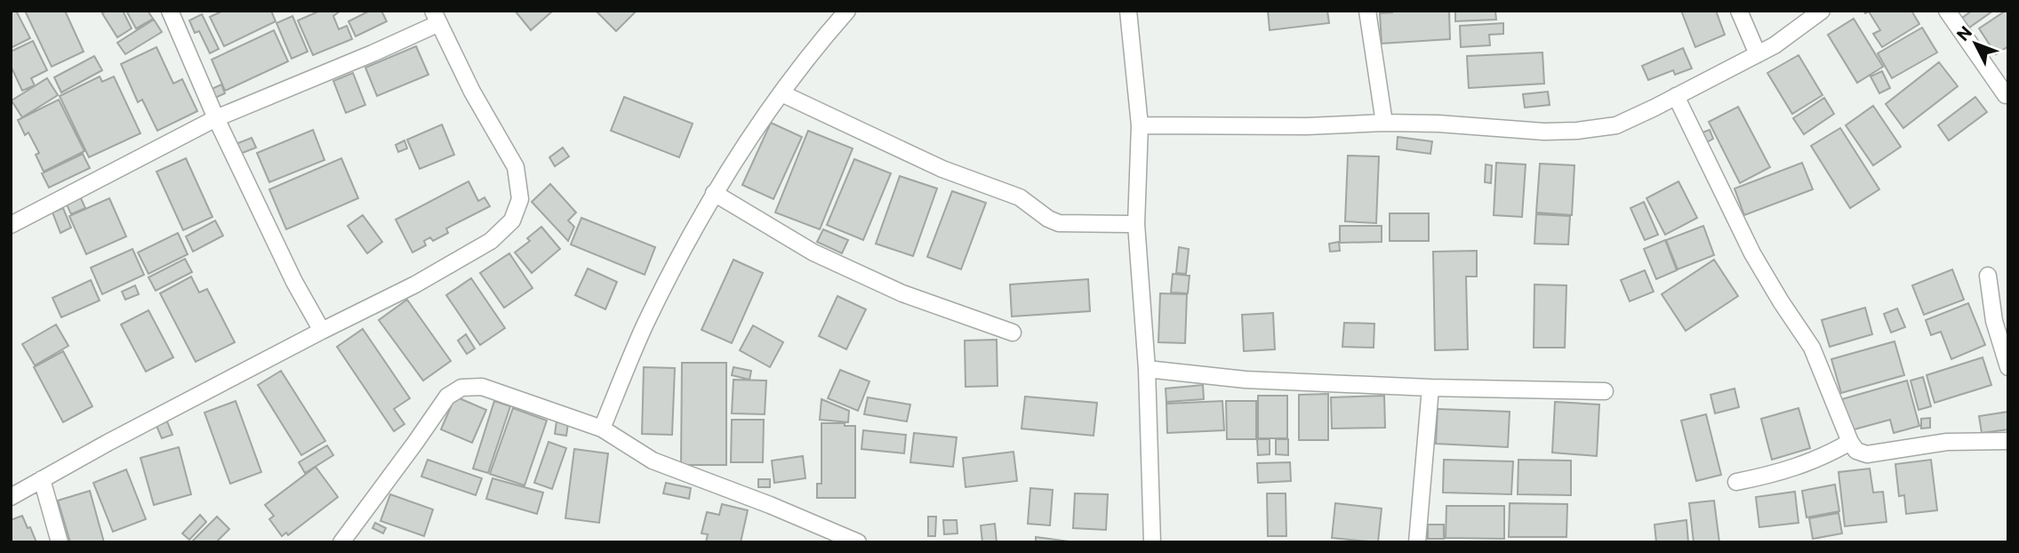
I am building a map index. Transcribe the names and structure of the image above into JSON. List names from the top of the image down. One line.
{"north":"top left"}
